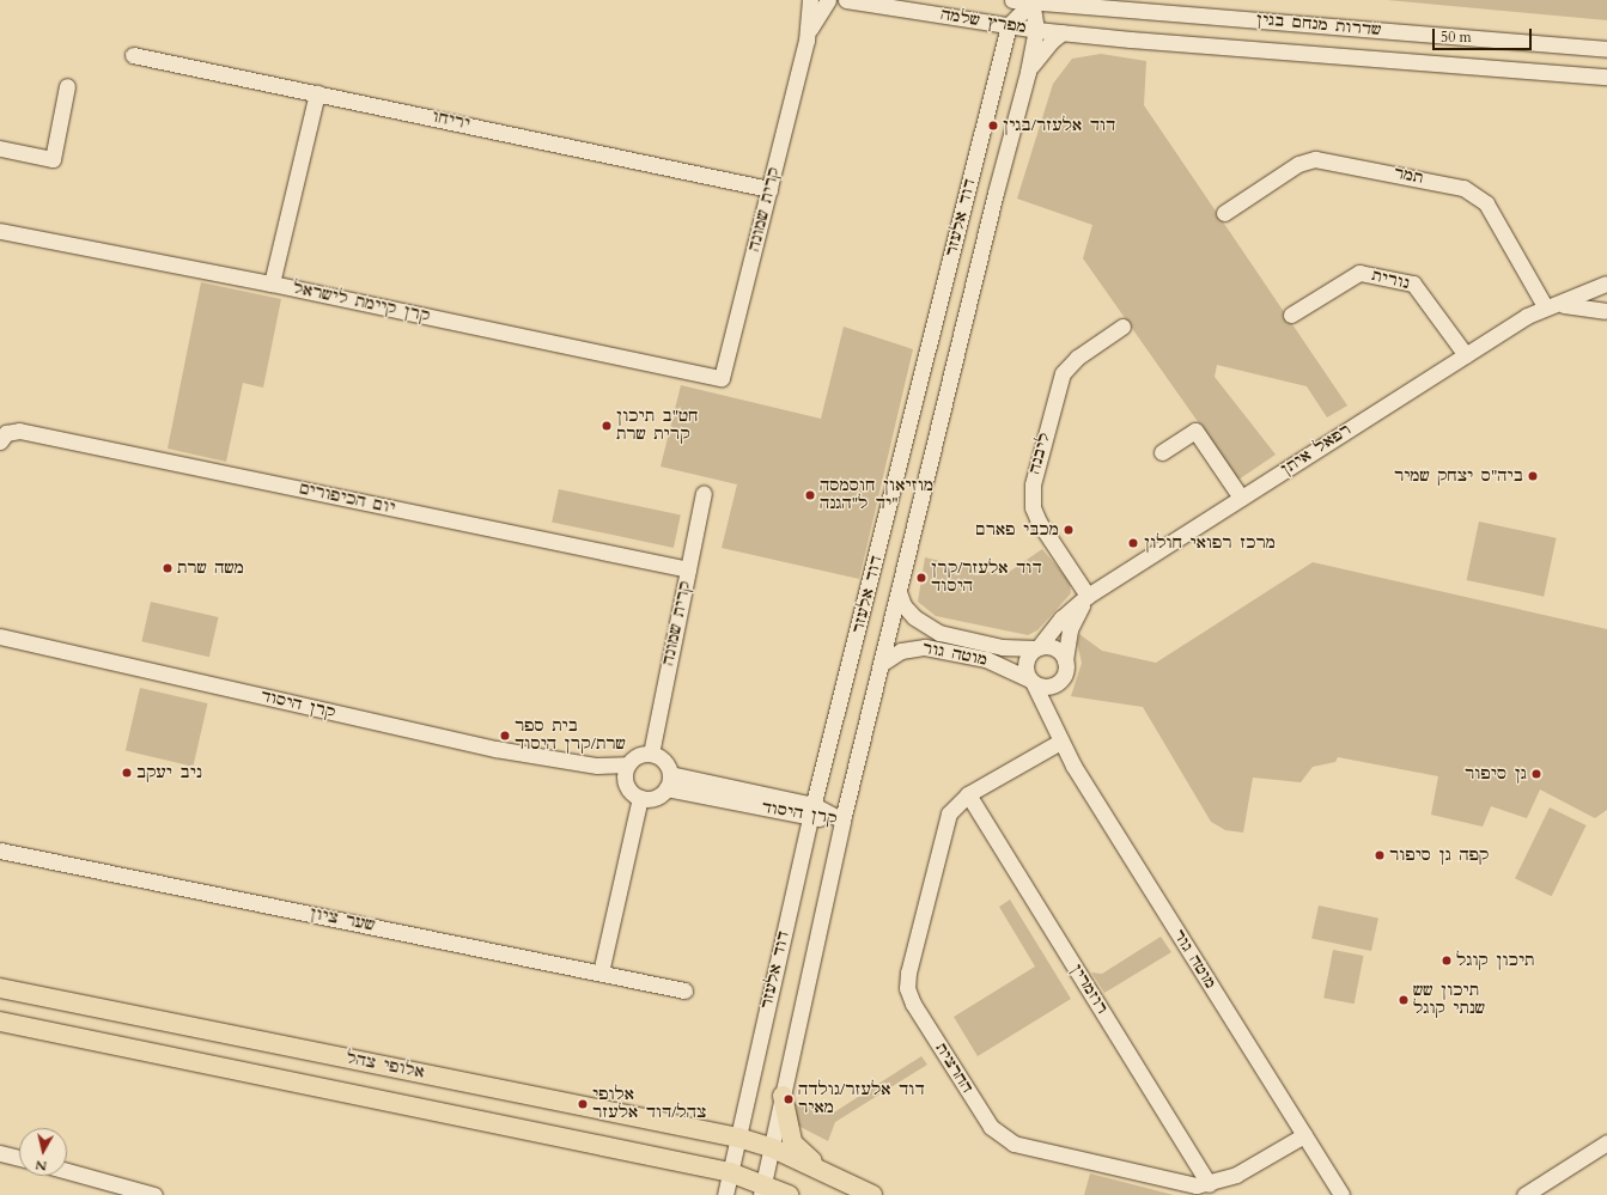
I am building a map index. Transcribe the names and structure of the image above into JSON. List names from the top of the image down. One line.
{"streets":{"main road":["אלופי צהל"],"street":["מפרץ שלמה","שדרות מנחם בגין","יריחו","תמר","קרית שמונה","דוד אלעזר","נורית","קרן קיימת לישראל","רפאל איתן","ליבנה","יום הכיפורים","מוטה גור","קרן היסוד","שער ציון","רוזמרין","החרצית"]},"crossings":[["מפרץ שלמה","שדרות מנחם בגין"],["מפרץ שלמה","דוד אלעזר"],["שדרות מנחם בגין","דוד אלעזר"],["יריחו","קרית שמונה"],["תמר","רפאל איתן"],["קרית שמונה","קרן קיימת לישראל"],["קרית שמונה","יום הכיפורים"],["קרית שמונה","קרן היסוד"],["דוד אלעזר","מוטה גור"],["דוד אלעזר","קרן היסוד"],["דוד אלעזר","אלופי צהל"],["נורית","רפאל איתן"],["רפאל איתן","ליבנה"],["רפאל איתן","מוטה גור"],["מוטה גור","החרצית"],["רוזמרין","החרצית"]],"places":["דוד אלעזר/בגין","חט\"ב תיכון קרית שרת","ביה\"ס יצחק שמיר","מוזיאון חוסמסה יד ל\"הגנה\"","מכבי פארם","מרכז רפואי חולון","משה שרת","דוד אלעזר/קרן היסוד","בית ספר שרת/קרן היסוד","ניב יעקב","גן סיפור","קפה גן סיפור","תיכון קוגל","תיכון שש שנתי קוגל","דוד אלעזר/גולדה מאיר","אלופי צהל/דוד אלעזר"],"scale_bar":"50 m","north":"bottom"}
